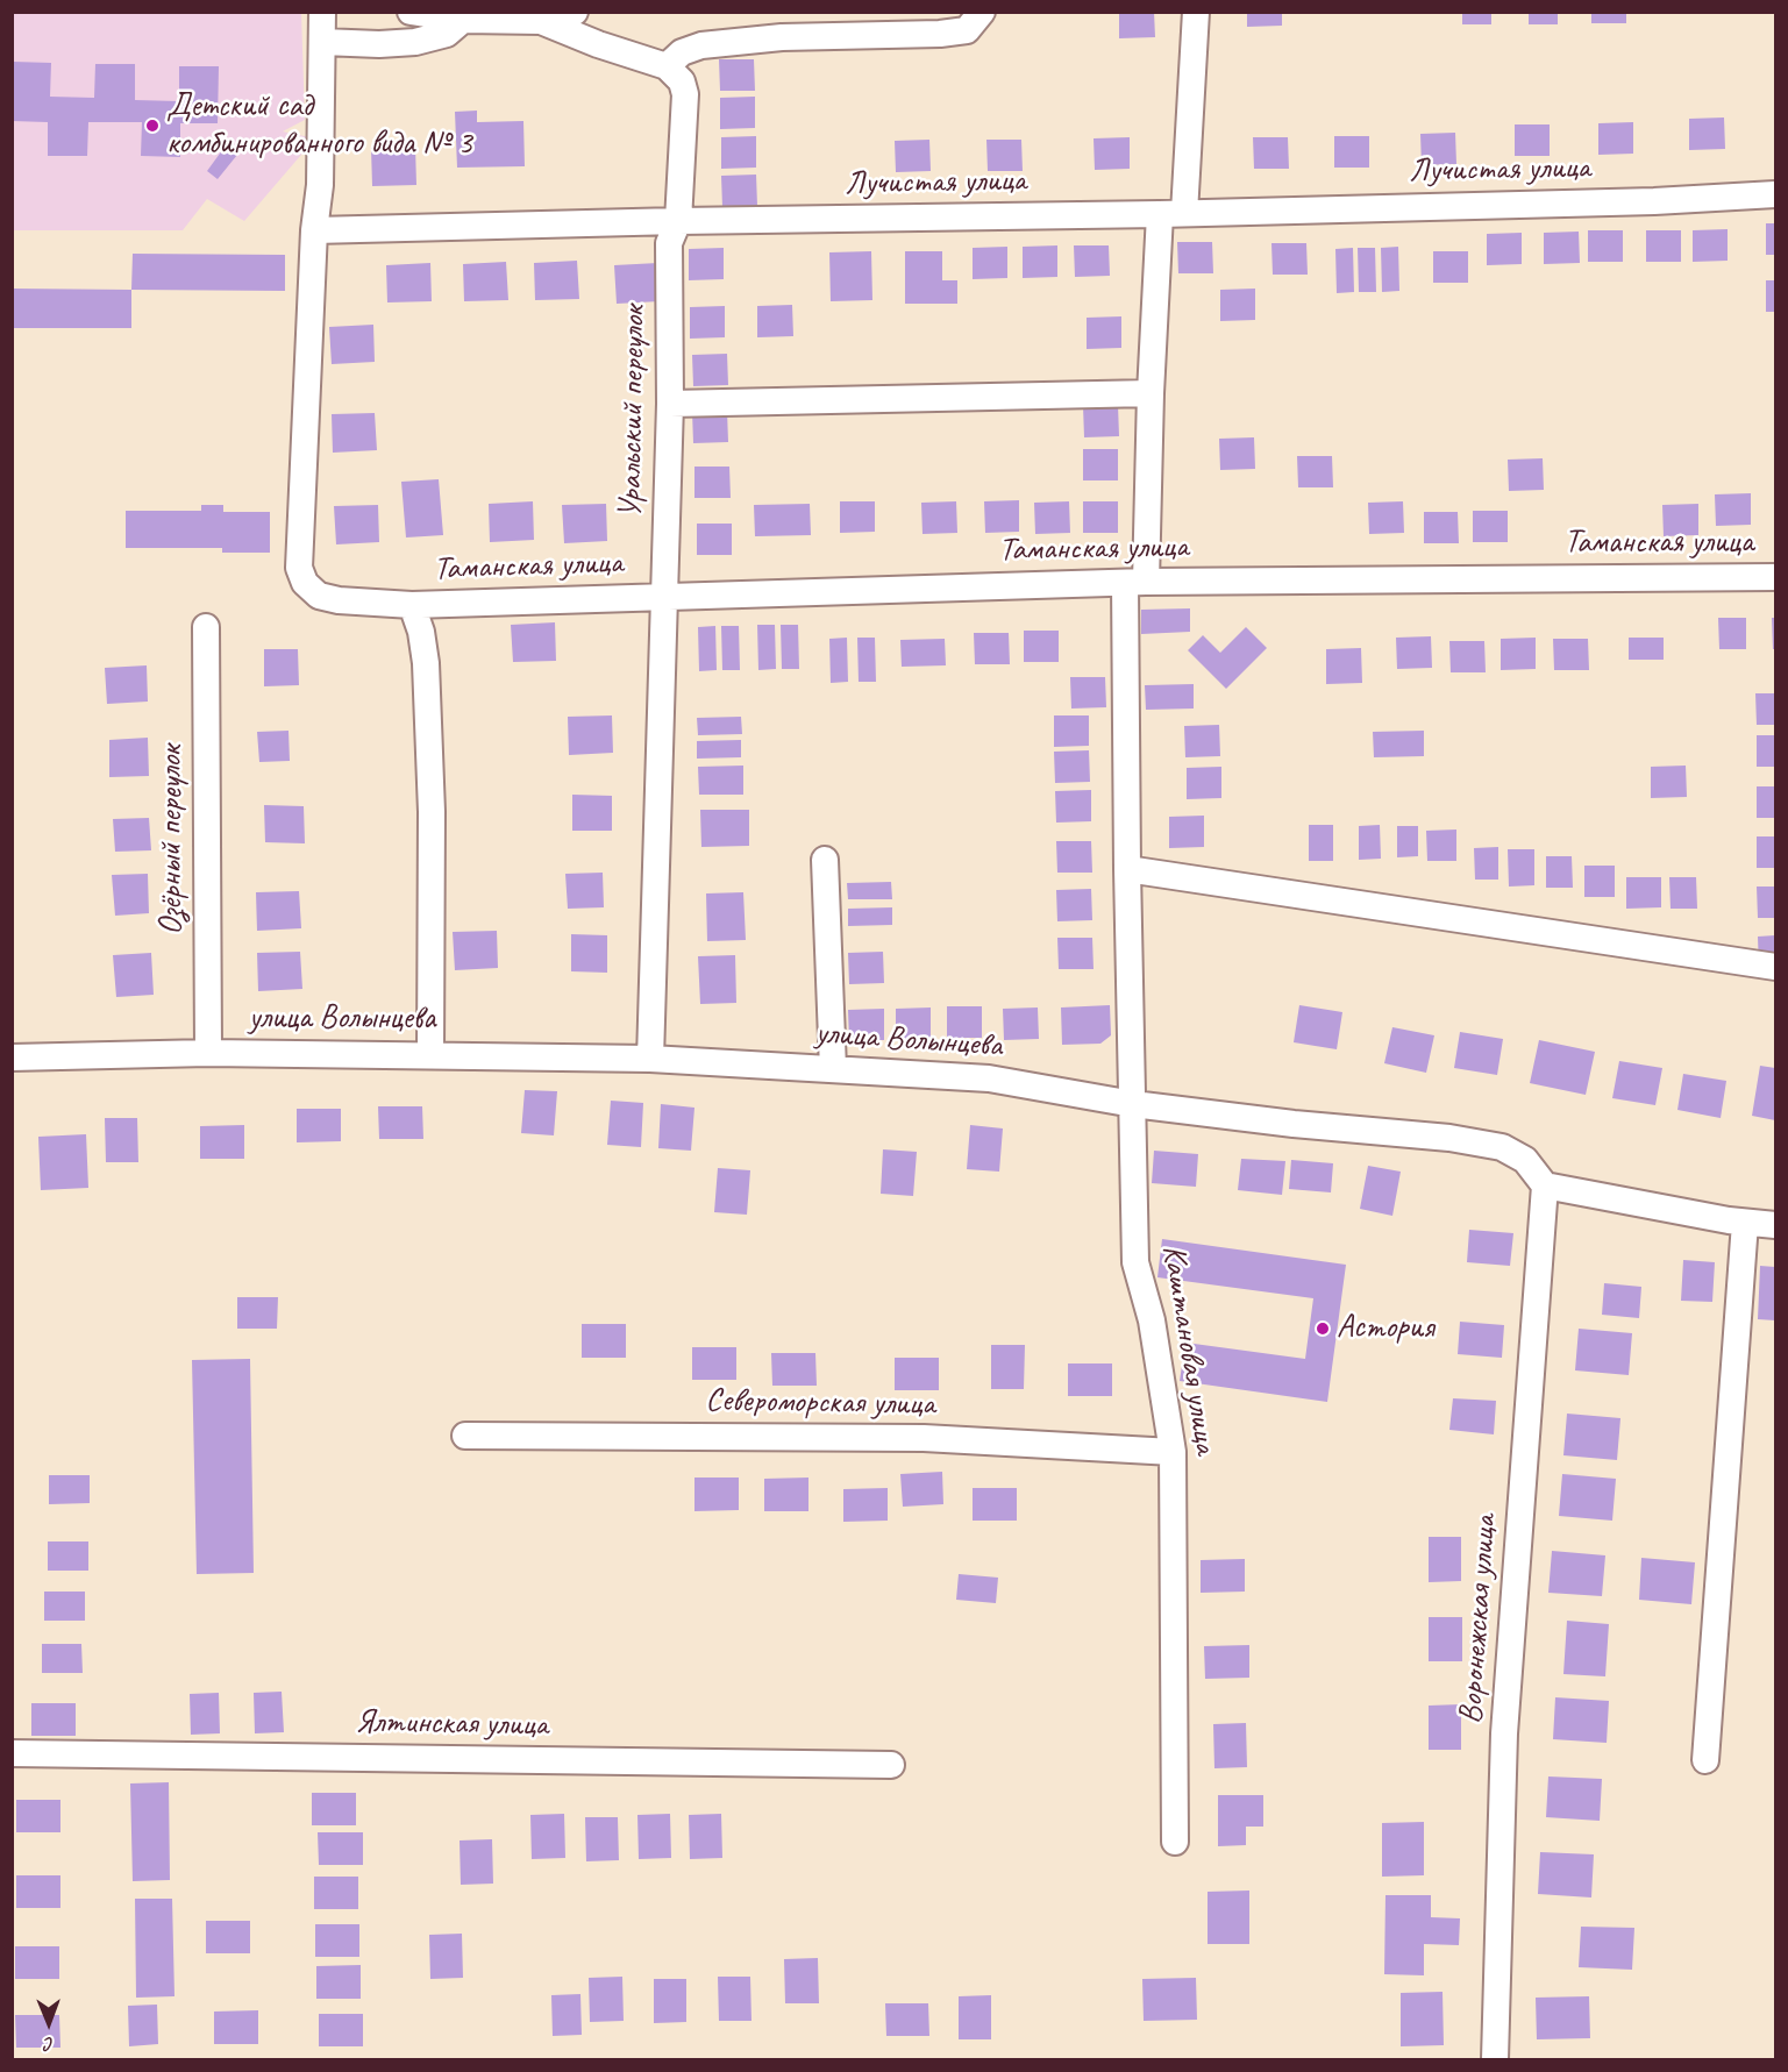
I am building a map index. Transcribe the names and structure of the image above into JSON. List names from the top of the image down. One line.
{"streets":{"street":["Лучистая улица","Уральский переулок","Таманская улица","Озёрный переулок","улица Волынцева","Каштановая улица","Североморская улица","Воронежская улица","Ялтинская улица"]},"crossings":[["Лучистая улица","Уральский переулок"],["Лучистая улица","Таманская улица"],["Лучистая улица","Каштановая улица"],["Уральский переулок","Таманская улица"],["Уральский переулок","улица Волынцева"],["Таманская улица","Каштановая улица"],["Озёрный переулок","улица Волынцева"],["улица Волынцева","Каштановая улица"],["улица Волынцева","Воронежская улица"],["Каштановая улица","Североморская улица"]],"places":["Детский сад комбинированного вида № 3","Астория"],"north":"bottom"}
